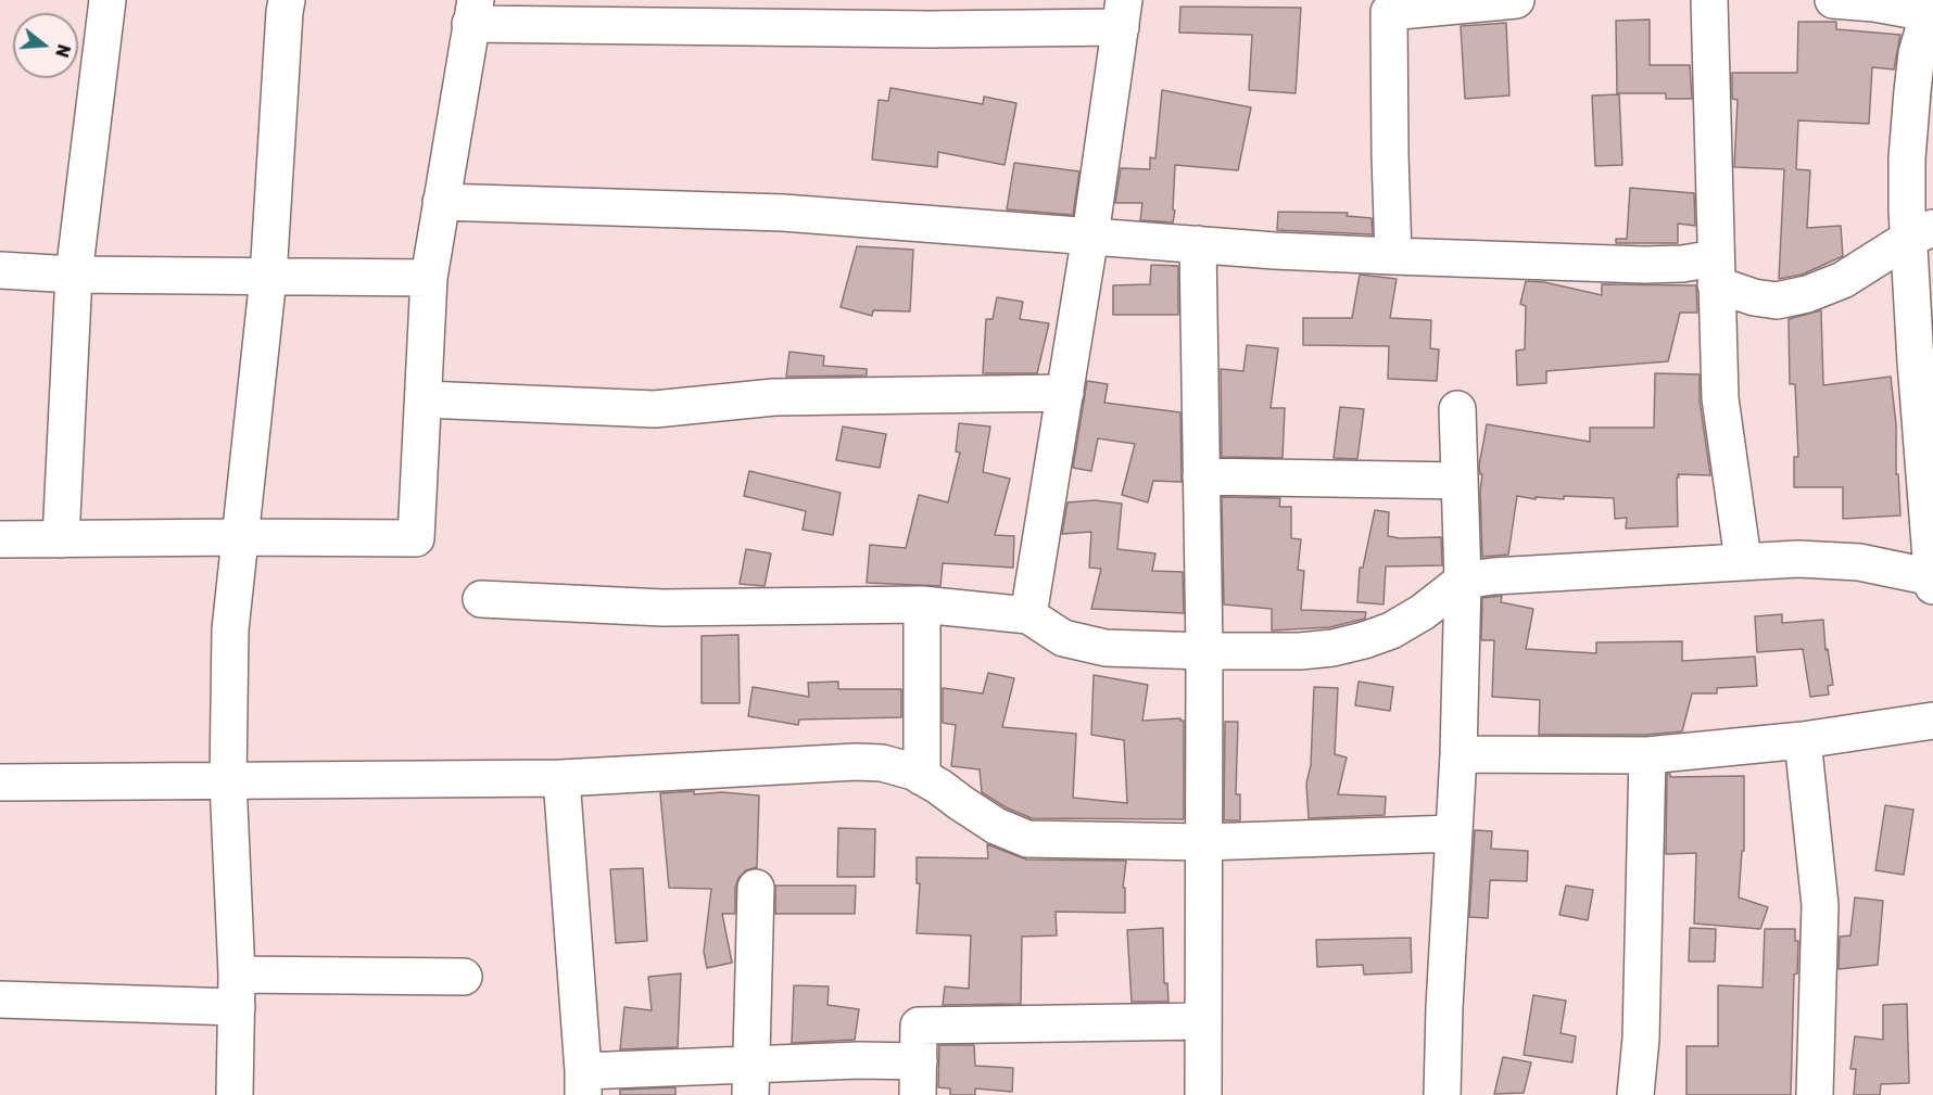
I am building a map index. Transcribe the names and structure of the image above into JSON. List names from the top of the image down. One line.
{"north":"right"}
